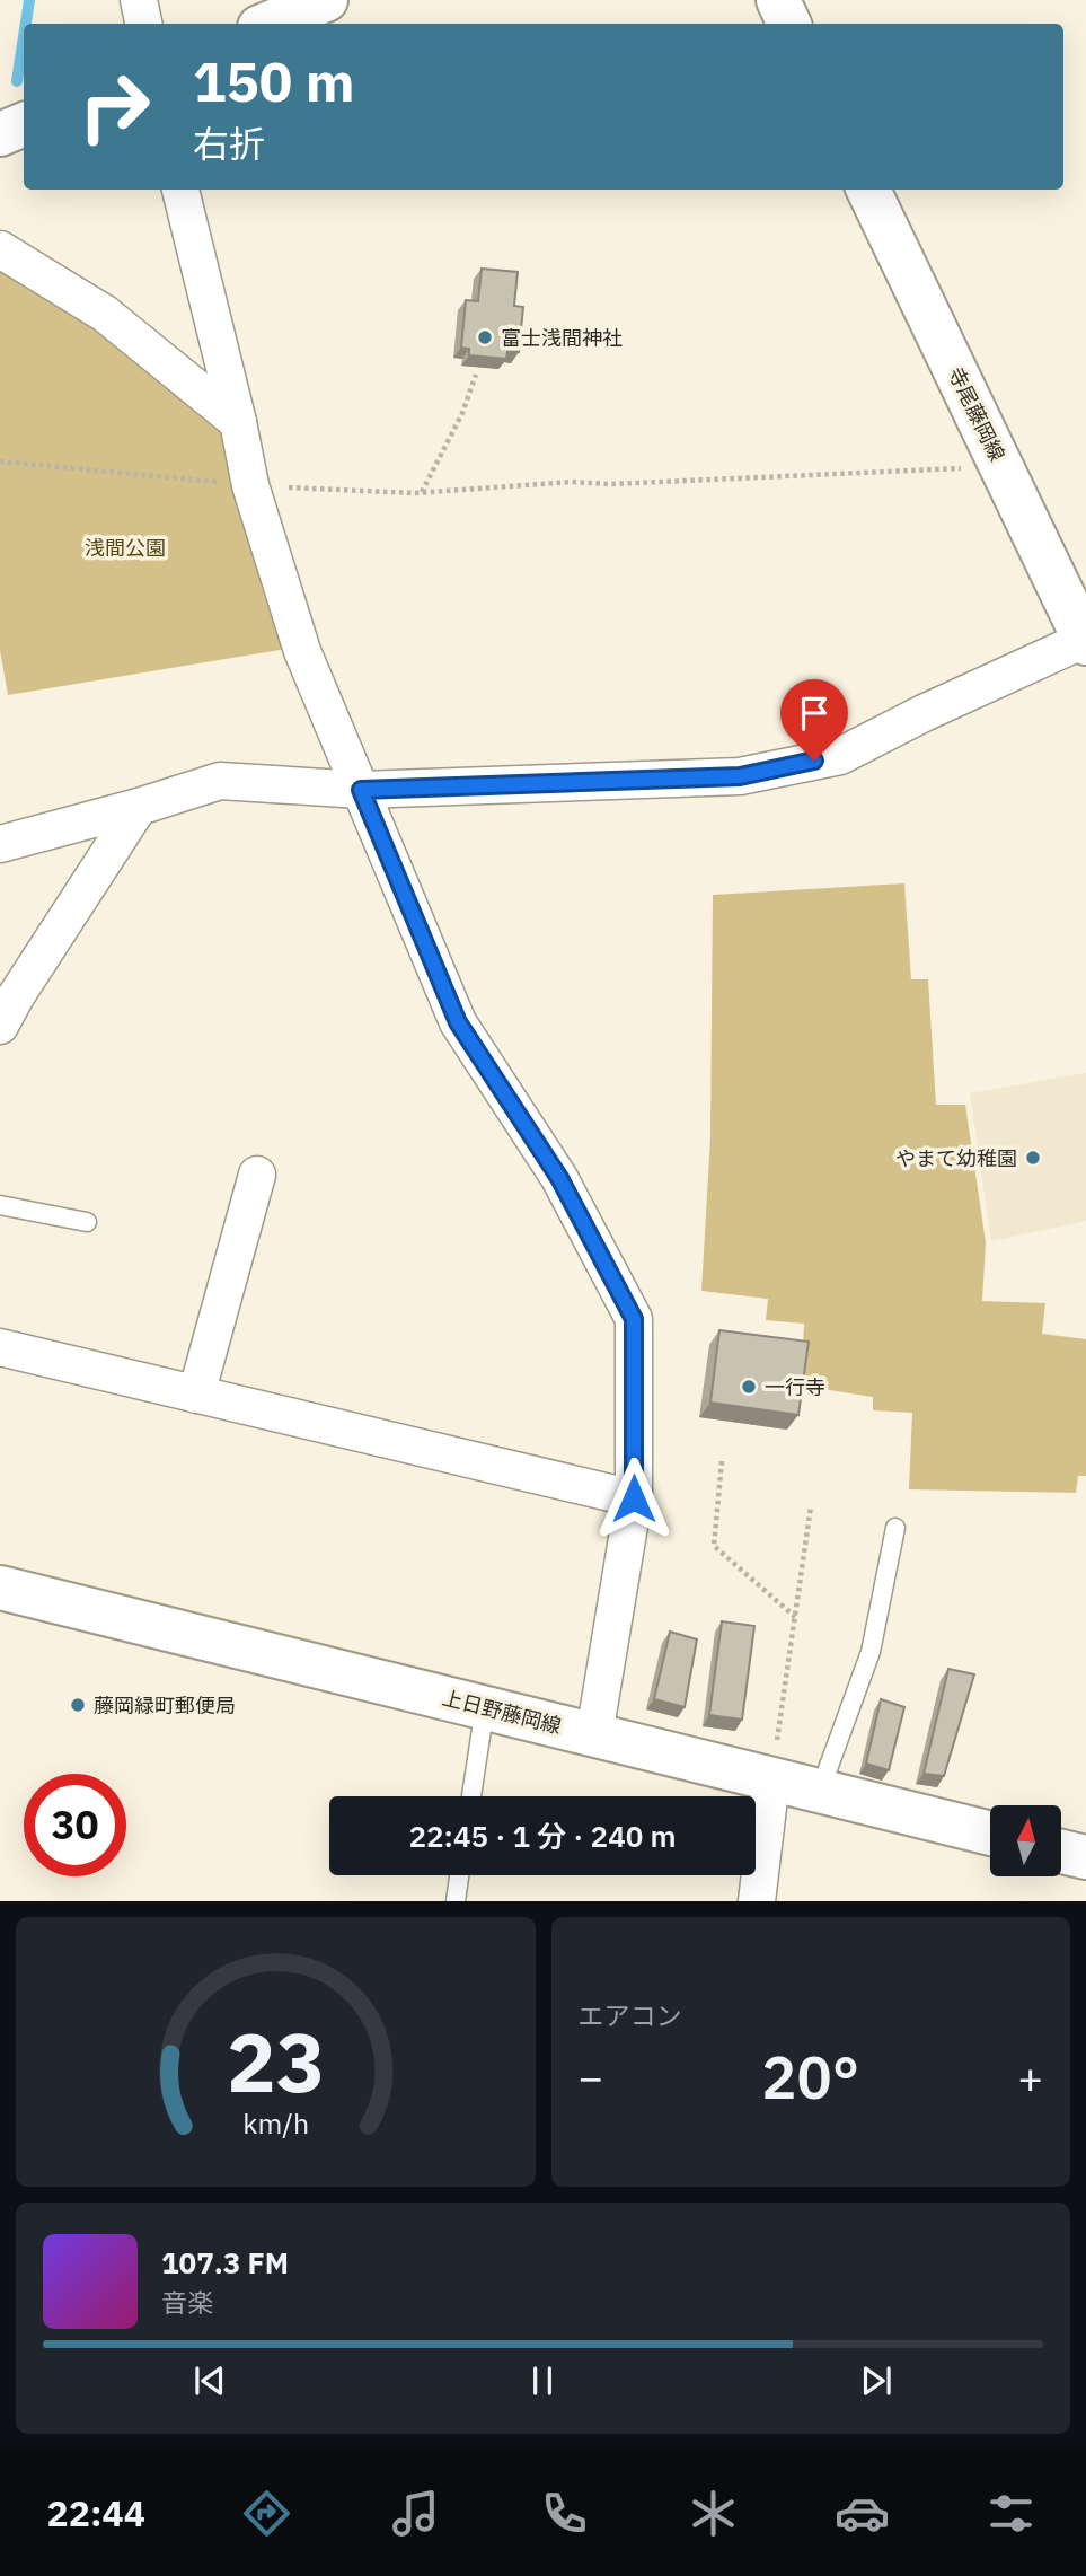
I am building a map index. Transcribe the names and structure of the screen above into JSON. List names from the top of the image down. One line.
{"streets":{"main road":["寺尾藤岡線","上日野藤岡線"]},"parks":["浅間公園"],"places":["富士浅間神社","やまて幼稚園","一行寺","藤岡緑町郵便局"],"north":"top","page":{"turn":["150 m","右折"],"limit":"30","trip":"22:45 · 1 分 · 240 m","tile":"エアコン","heat":["−","20°","+"],"song":["107.3 FM","音楽"],"tabs":"22:44","gauge":["23","km/h"]}}
